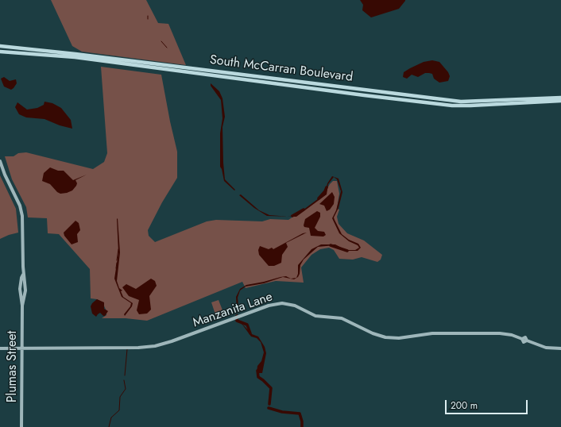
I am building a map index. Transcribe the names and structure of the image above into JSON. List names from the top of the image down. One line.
{"streets":{"main road":["South McCarran Boulevard"],"street":["Manzanita Lane","Plumas Street"]},"crossings":[["Manzanita Lane","Plumas Street"]],"scale_bar":"200 m"}
